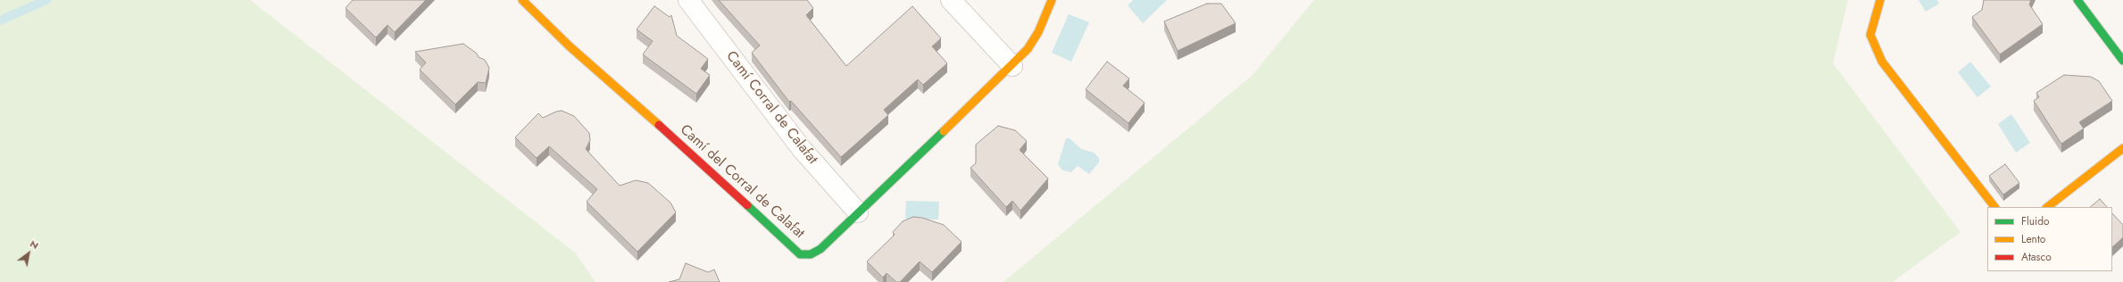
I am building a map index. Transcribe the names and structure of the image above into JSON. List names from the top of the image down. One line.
{"streets":{"street":["Camí Corral de Calafat","Camí del Corral de Calafat"]},"crossings":[["Camí Corral de Calafat","Camí del Corral de Calafat"]],"legend":["Fluido","Lento","Atasco"],"north":"top right"}
